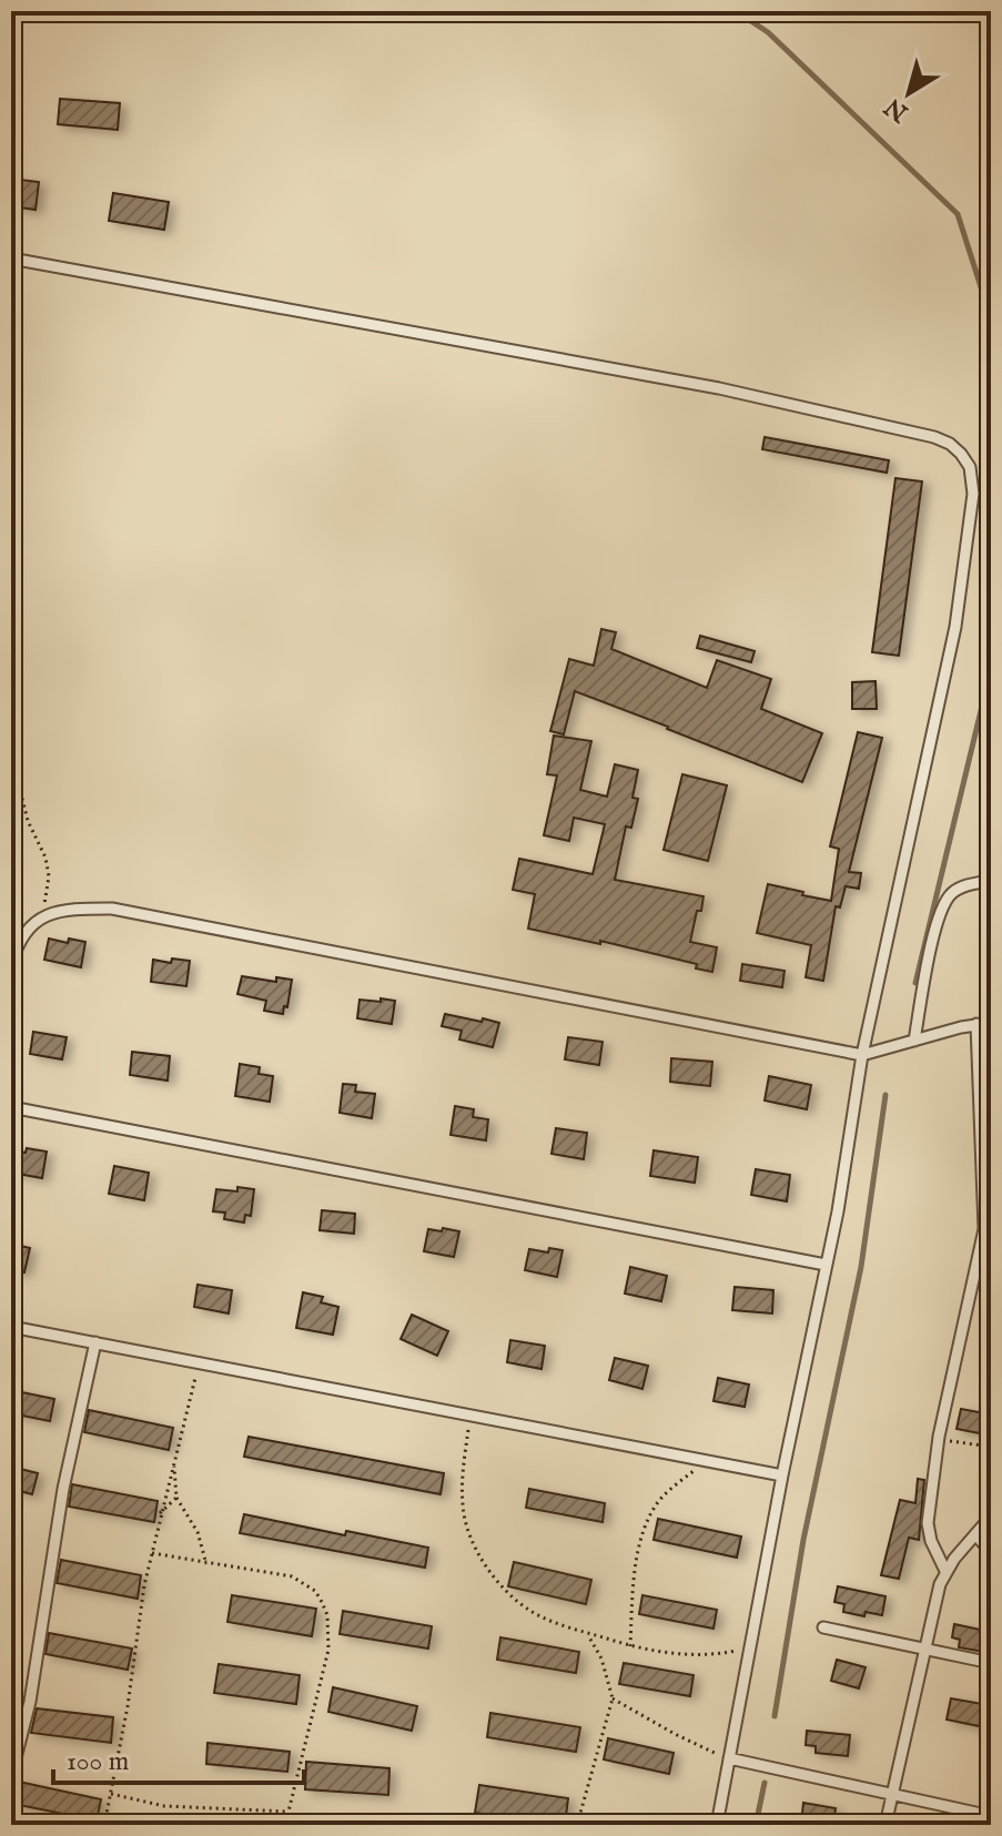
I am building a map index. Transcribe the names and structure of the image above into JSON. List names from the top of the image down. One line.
{"scale_bar":"100 m","north":"bottom left"}
